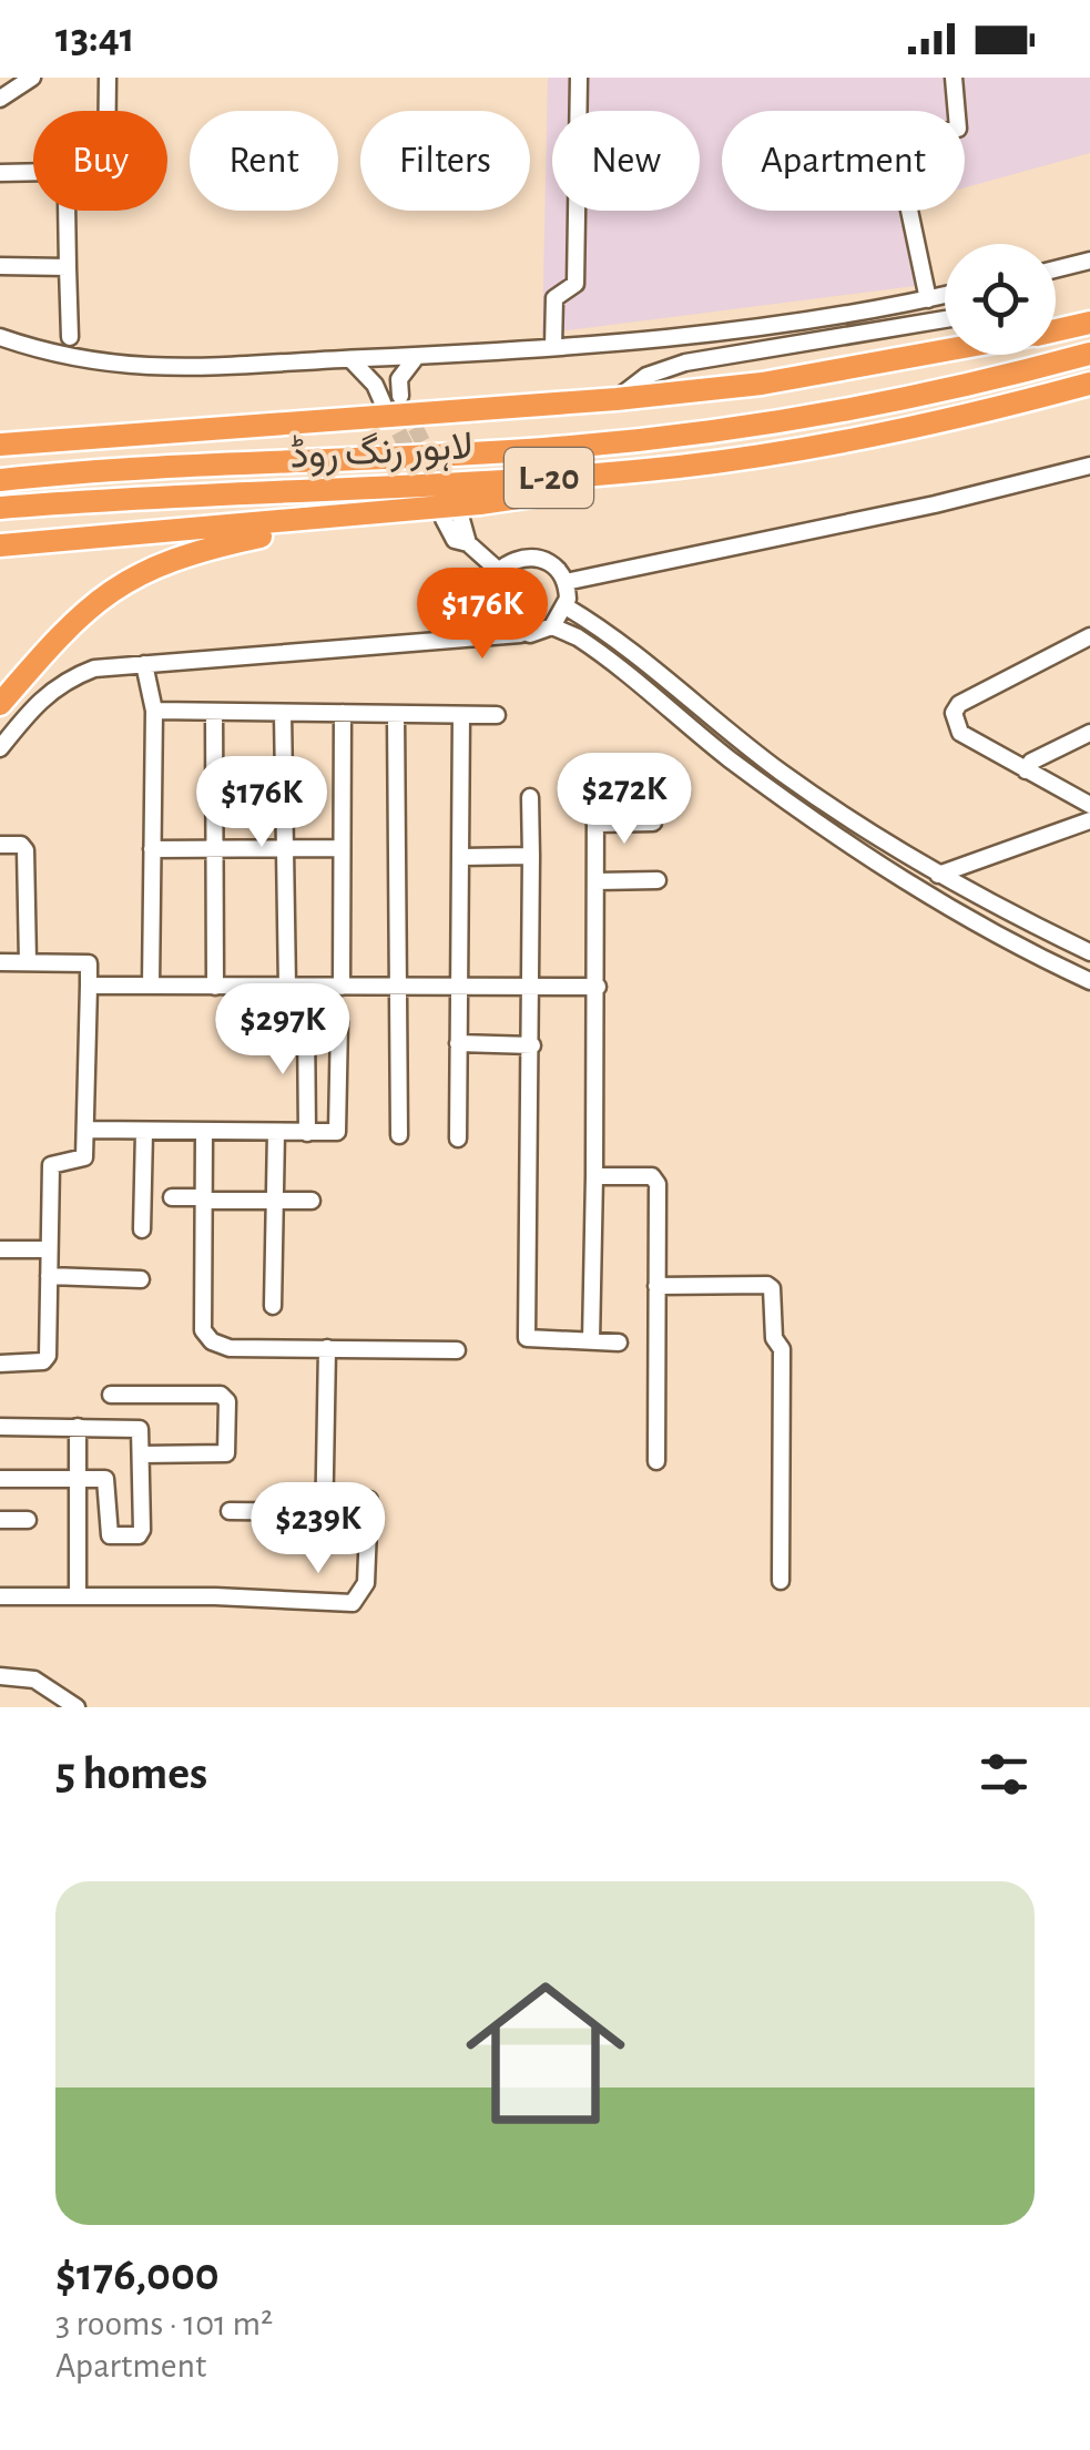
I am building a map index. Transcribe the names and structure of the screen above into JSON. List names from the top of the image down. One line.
{"streets":{"highway":["لاہور رنگ روڈ","L-20"]},"page":{"status":"13:41","chip":["Buy","Rent","Filters","New","Apartment"],"price":["$176K","$272K","$176K","$297K","$239K"],"heading":"5 homes","list":[{"name":"$176,000","note":"3 rooms · 101 m² · Apartment"}]}}
